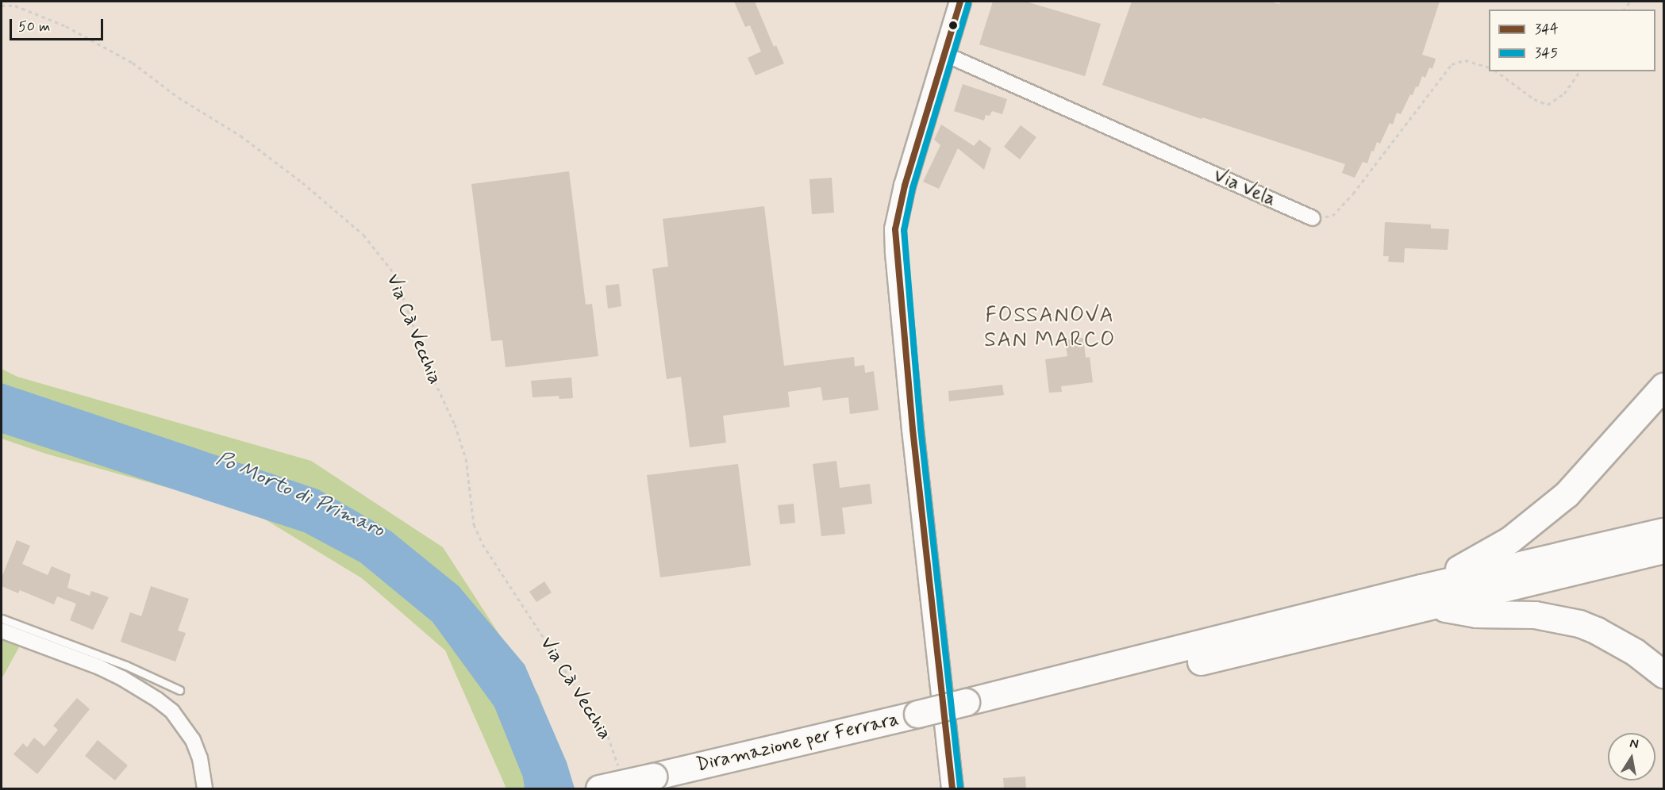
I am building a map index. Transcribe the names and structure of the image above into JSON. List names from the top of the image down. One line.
{"streets":{"highway":["Diramazione per Ferrara"],"street":["Via Vela"],"path":["Via Cà Vecchia"]},"districts":["FOSSANOVA SAN MARCO"],"water":["Po Morto di Primaro"],"lines":["transit line 344","transit line 345"],"legend":["344","345"],"scale_bar":"50 m","north":"top"}
